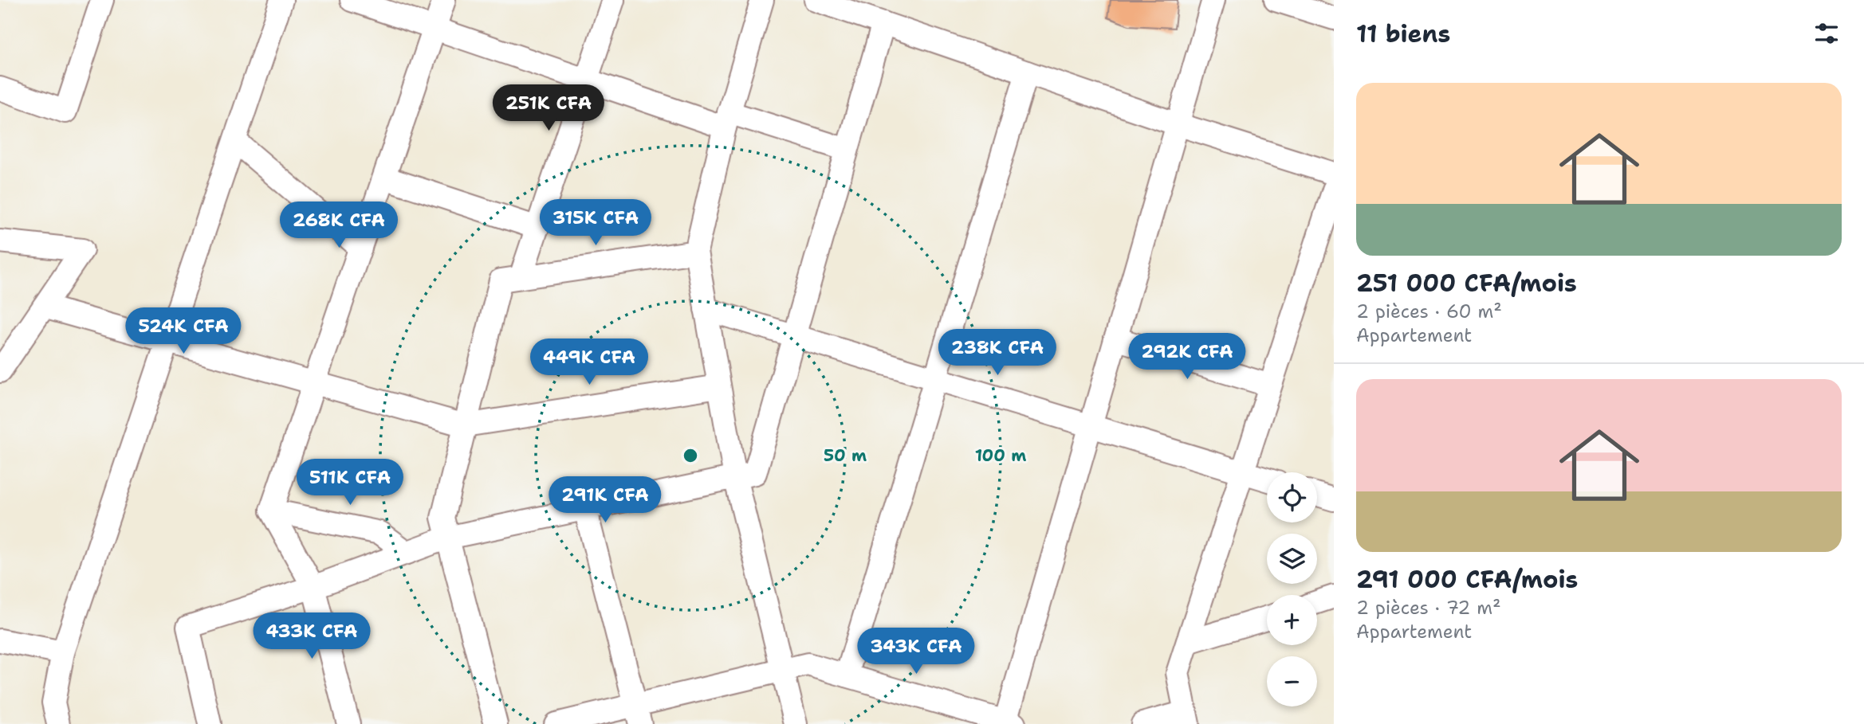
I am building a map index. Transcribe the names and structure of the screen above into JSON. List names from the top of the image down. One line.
{"page":{"heading":"11 biens","list":[{"name":"251 000 CFA/mois","note":"2 pièces · 60 m² · Appartement"},{"name":"291 000 CFA/mois","note":"2 pièces · 72 m² · Appartement"}],"price":["251K CFA","315K CFA","268K CFA","524K CFA","238K CFA","292K CFA","449K CFA","511K CFA","291K CFA","433K CFA","343K CFA"],"map_buttons":["+","−"]},"rings":["50 m","100 m"]}
